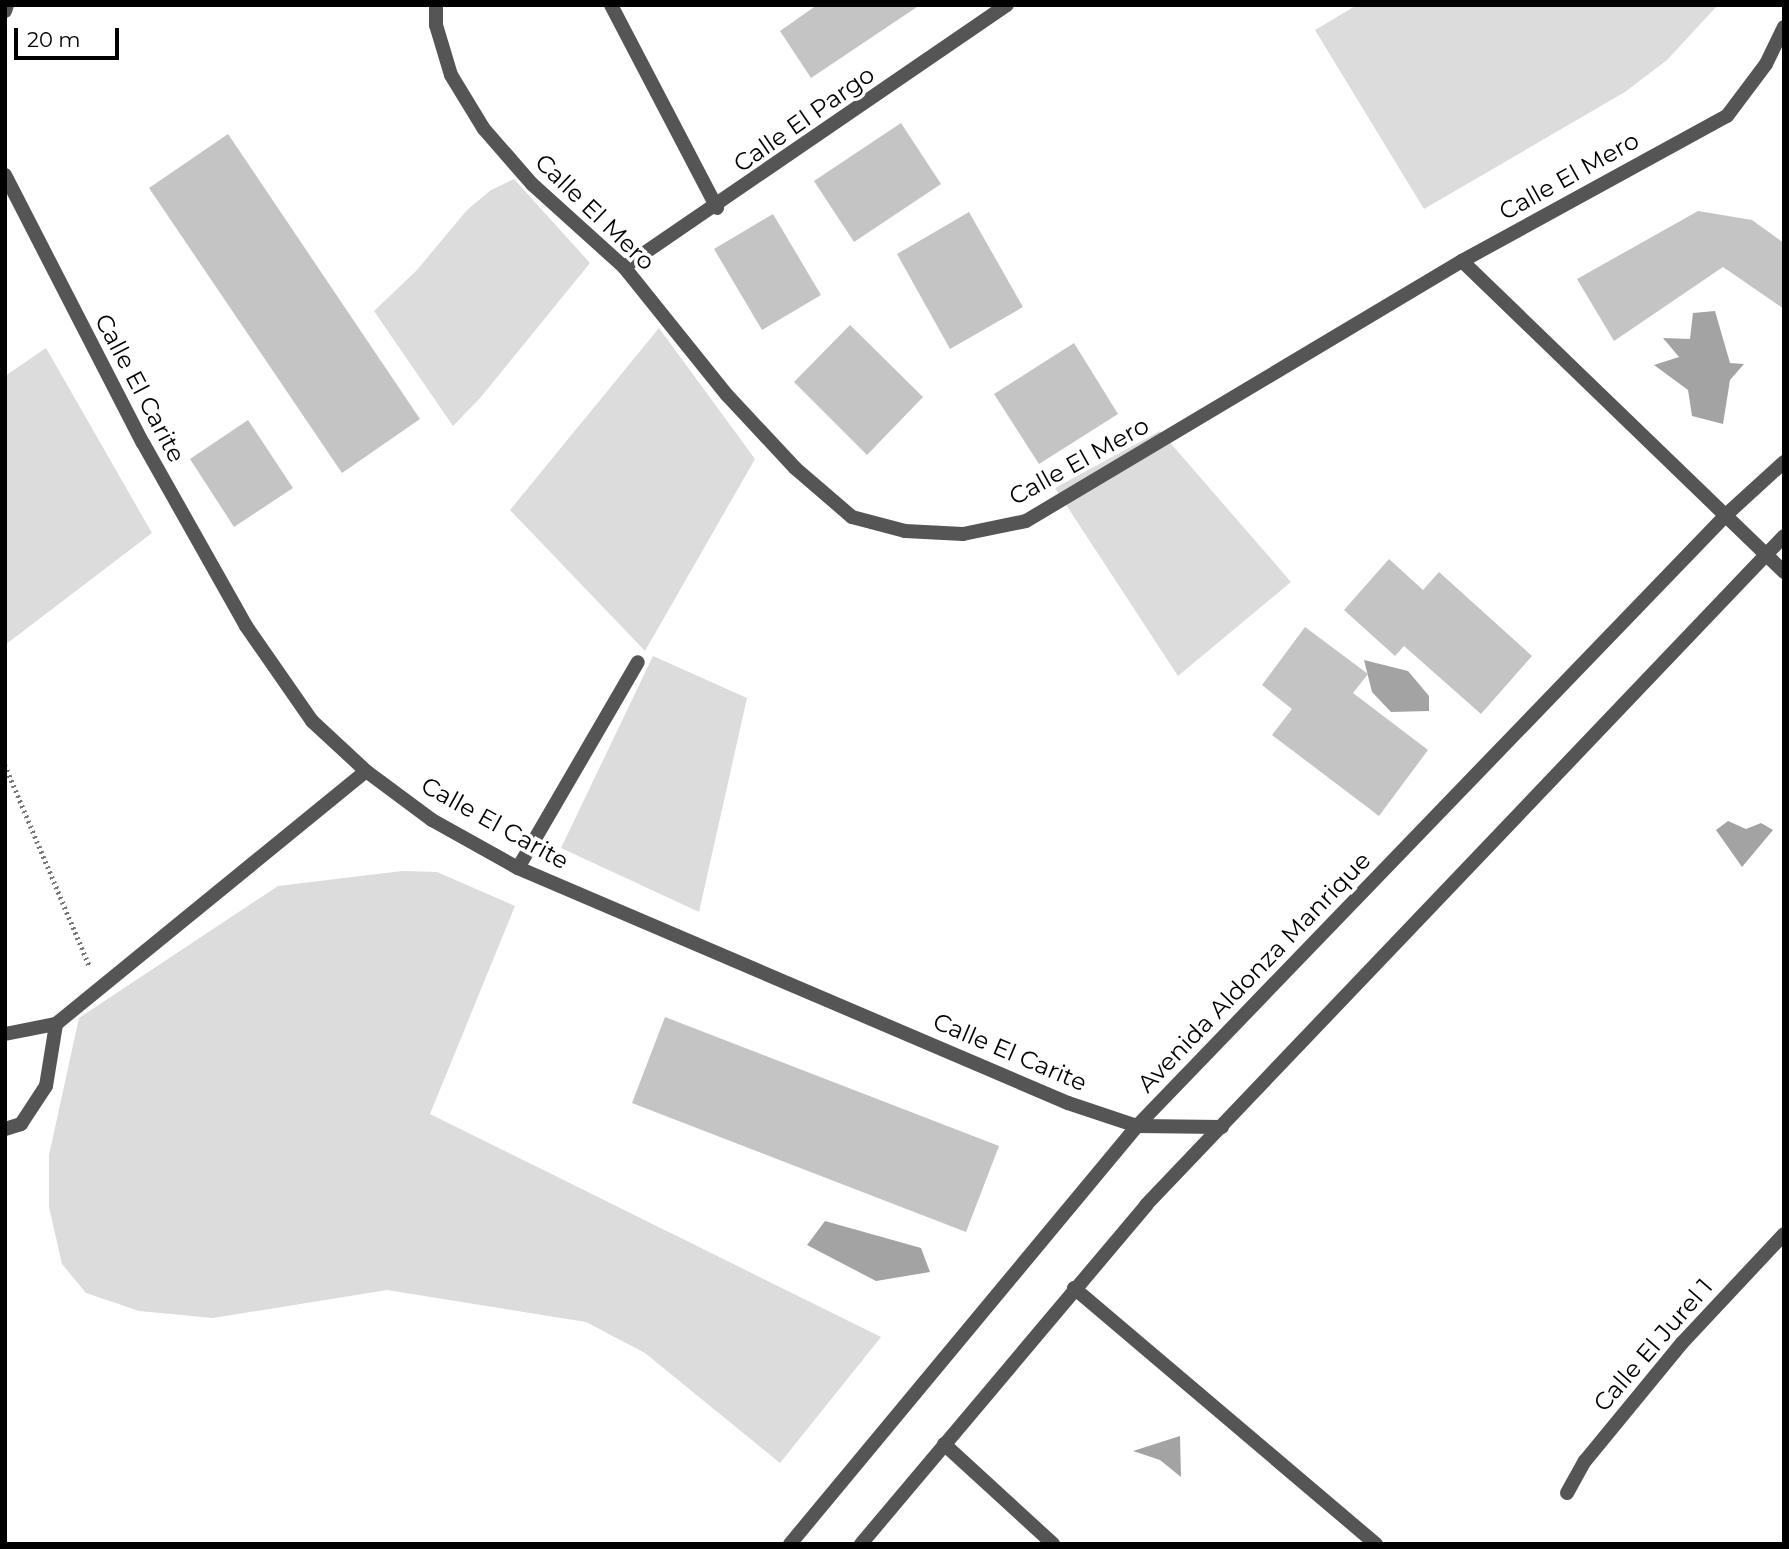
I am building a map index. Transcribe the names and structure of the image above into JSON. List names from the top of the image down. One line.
{"streets":{"street":["Calle El Pargo","Calle El Mero","Calle El Carite","Avenida Aldonza Manrique","Calle El Jurel 1"]},"crossings":[["Calle El Pargo","Calle El Mero"],["Calle El Carite","Avenida Aldonza Manrique"]],"scale_bar":"20 m"}
